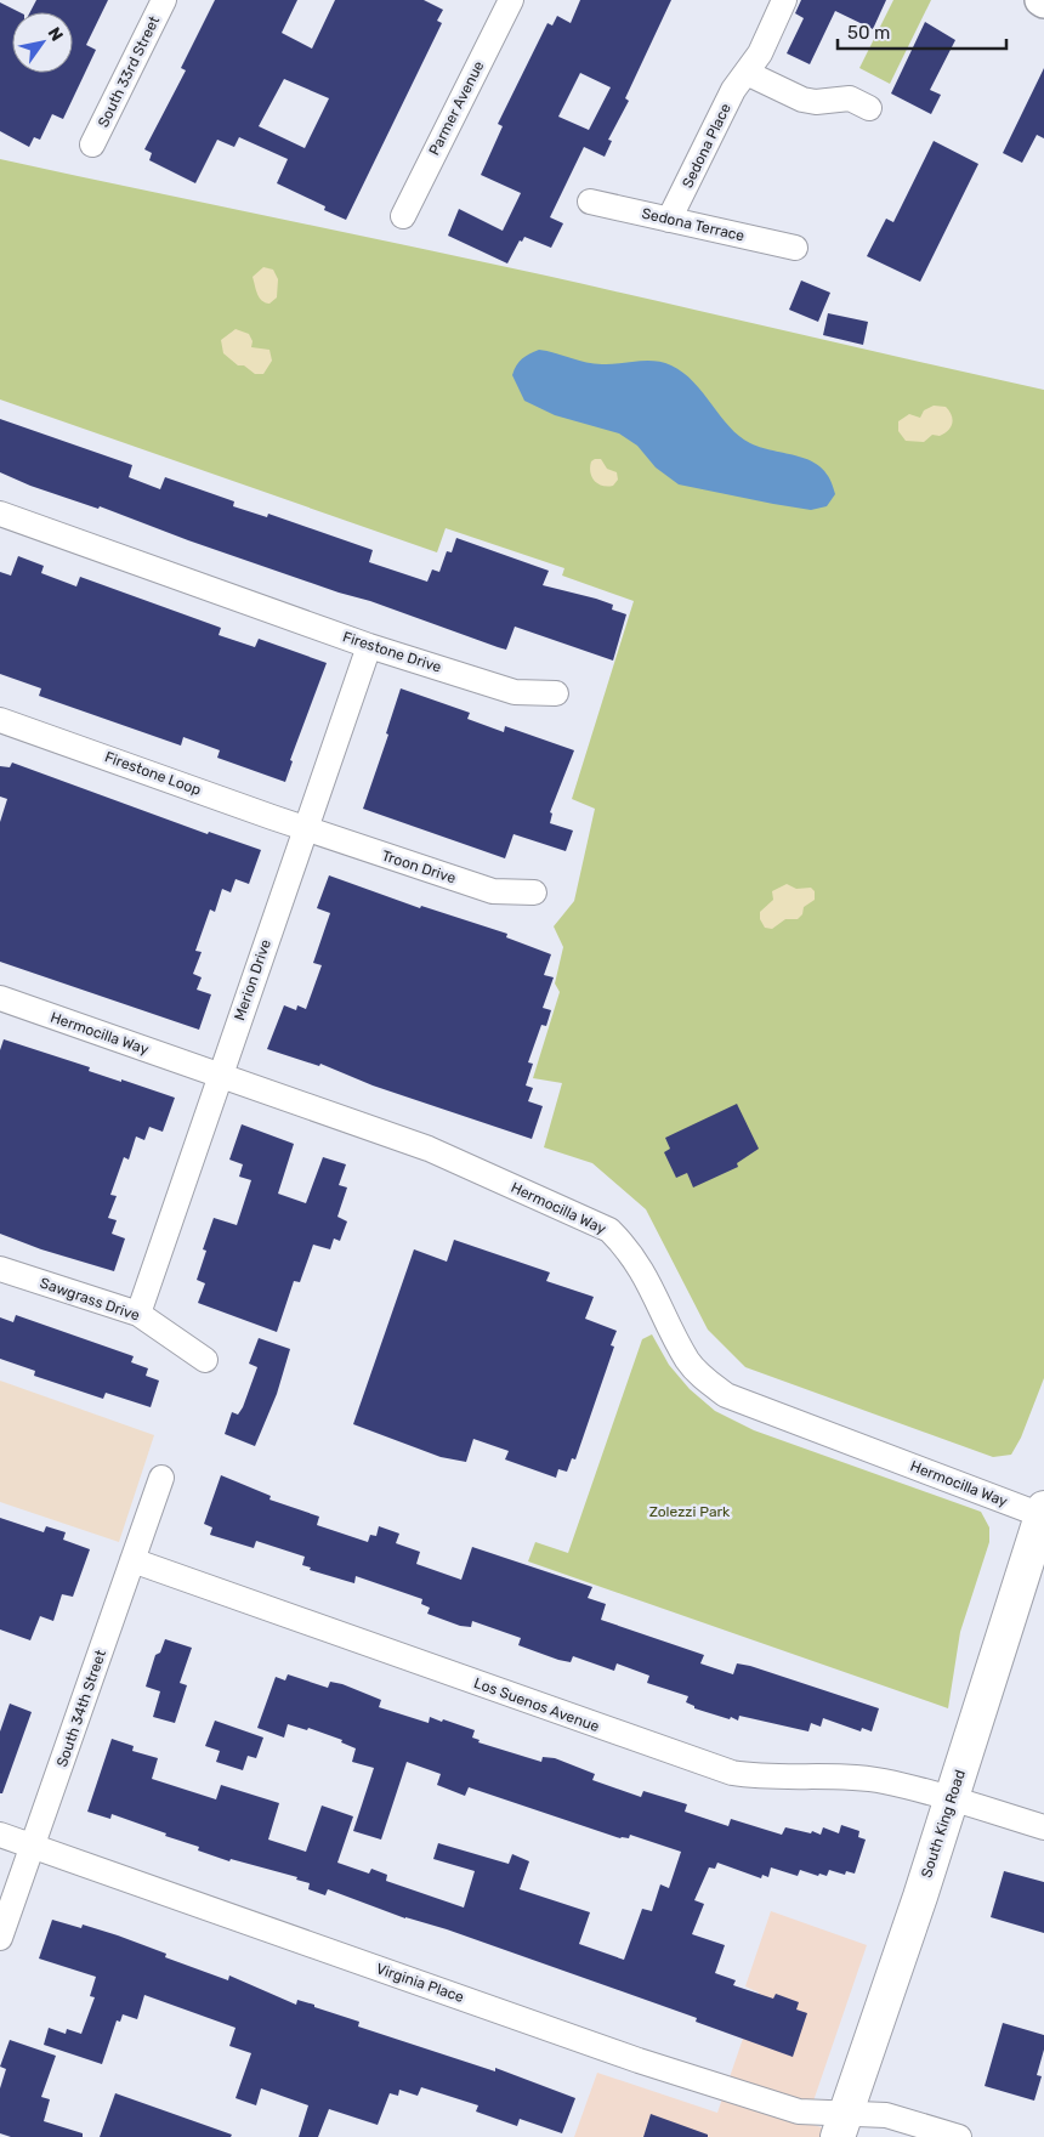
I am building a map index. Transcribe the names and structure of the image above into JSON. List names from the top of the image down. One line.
{"streets":{"main road":["South King Road"],"street":["South 33rd Street","Parmer Avenue","Sedona Place","Sedona Terrace","Firestone Drive","Firestone Loop","Troon Drive","Merion Drive","Hermocilla Way","Sawgrass Drive","Los Suenos Avenue","South 34th Street","Virginia Place"]},"crossings":[["Sedona Place","Sedona Terrace"],["Firestone Drive","Merion Drive"],["Firestone Loop","Troon Drive"],["Firestone Loop","Merion Drive"],["Troon Drive","Merion Drive"],["Merion Drive","Hermocilla Way"],["Merion Drive","Sawgrass Drive"],["Hermocilla Way","South King Road"],["Los Suenos Avenue","South 34th Street"],["Los Suenos Avenue","South King Road"],["South 34th Street","Virginia Place"],["South King Road","Virginia Place"]],"parks":["Zolezzi Park"],"scale_bar":"50 m","north":"top right"}
